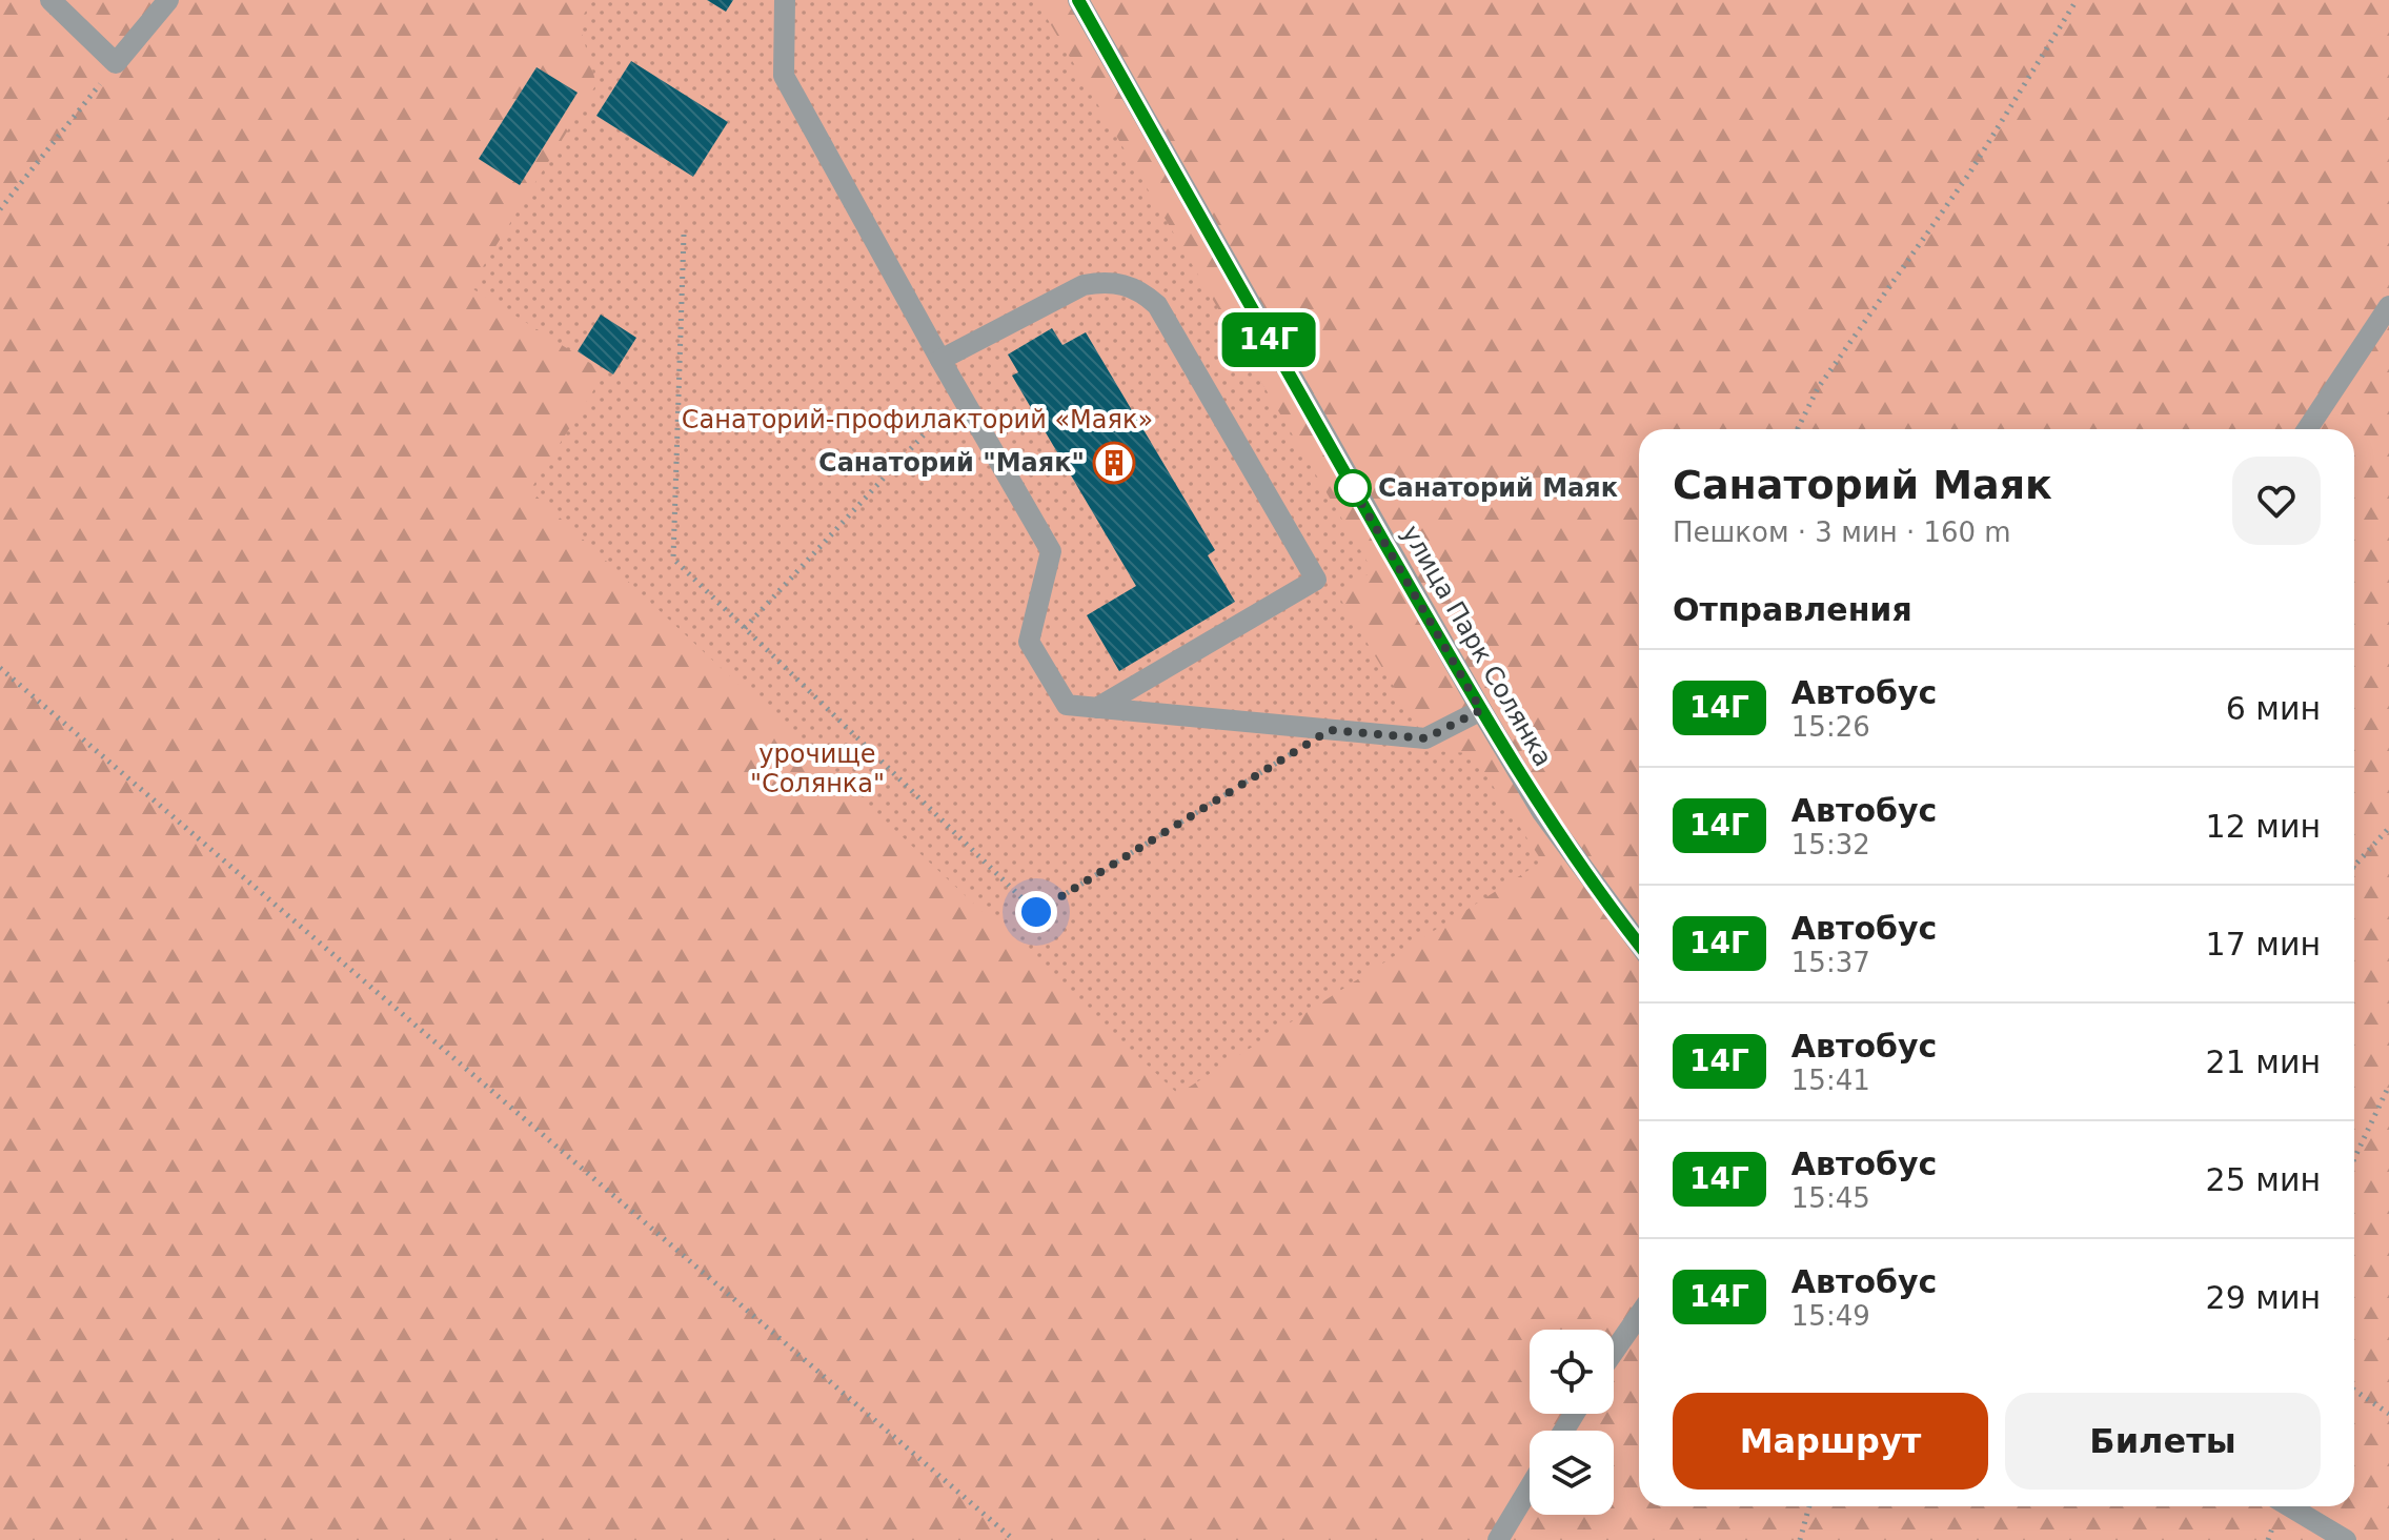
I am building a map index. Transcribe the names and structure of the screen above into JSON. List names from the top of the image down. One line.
{"streets":{"street":["улица Парк Солянка"]},"parks":["Санаторий-профилакторий «Маяк»","урочище \"Солянка\""],"places":{"building":["Санаторий \"Маяк\""],"other":["Санаторий Маяк"]},"lines":["bus line 14Г"],"page":{"on_map":"14Г","heading":[["Санаторий Маяк","Пешком · 3 мин · 160 m"],"Отправления"],"list":[{"mark":"14Г","name":"Автобус","note":"15:26","value":"6 мин"},{"mark":"14Г","name":"Автобус","note":"15:32","value":"12 мин"},{"mark":"14Г","name":"Автобус","note":"15:37","value":"17 мин"},{"mark":"14Г","name":"Автобус","note":"15:41","value":"21 мин"},{"mark":"14Г","name":"Автобус","note":"15:45","value":"25 мин"},{"mark":"14Г","name":"Автобус","note":"15:49","value":"29 мин"}],"buttons":["Маршрут","Билеты"]}}
